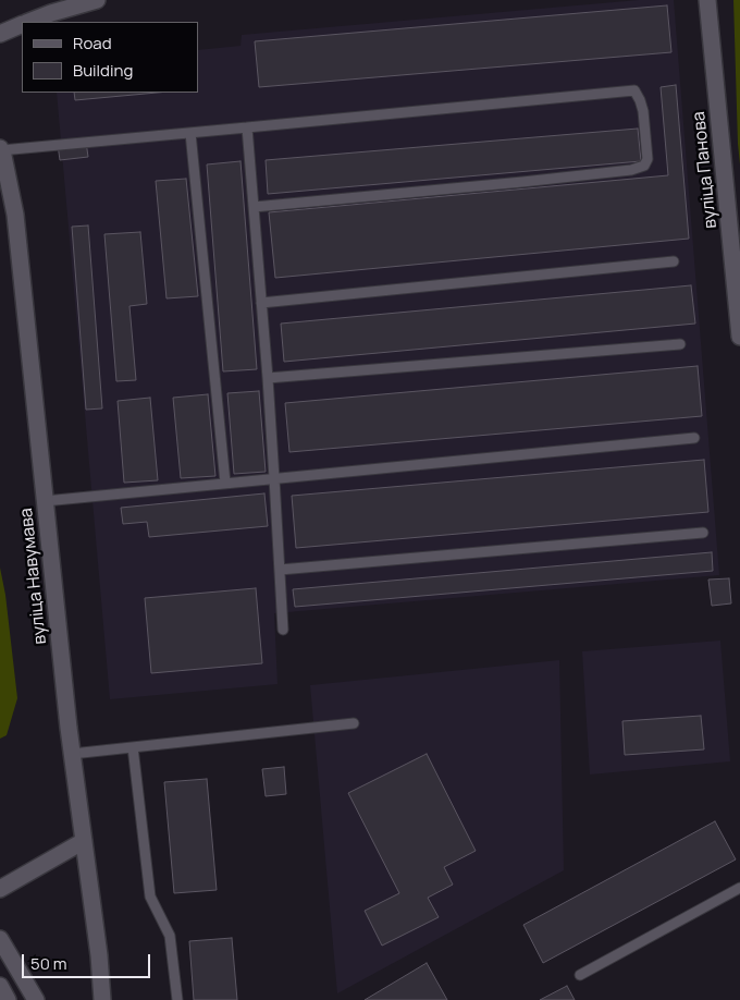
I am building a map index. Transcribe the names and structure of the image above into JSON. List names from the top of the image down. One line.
{"streets":{"street":["вуліца Панова","вуліца Навумава"]},"legend":["Road","Building"],"scale_bar":"50 m"}
